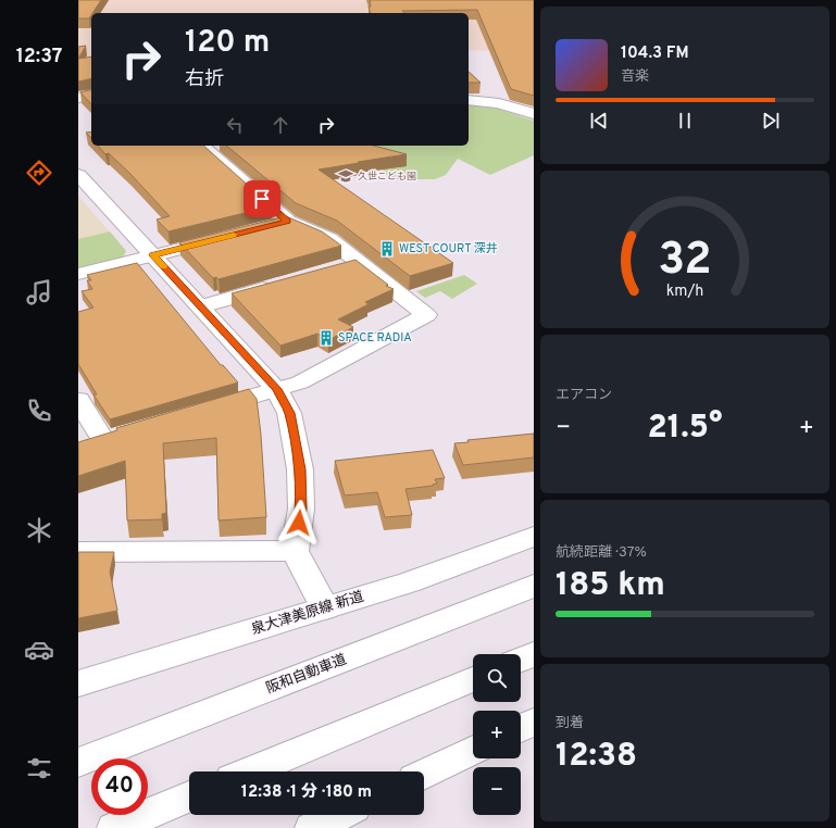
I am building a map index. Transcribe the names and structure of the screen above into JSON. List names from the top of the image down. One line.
{"streets":{"main road":["泉大津美原線 新道","阪和自動車道"]},"places":{"school or university":["久世こども園"],"building":["WEST COURT 深井","SPACE RADIA"]},"page":{"tabs":"12:37","turn":["120 m","右折"],"song":["104.3 FM","音楽"],"tile":["エアコン",["航続距離 · 37%","185 km"],["到着","12:38"]],"heat":["−","21.5°","+"],"map_buttons":["+","−"],"limit":"40","trip":"12:38 · 1 分 · 180 m","gauge":["32","km/h"]}}
